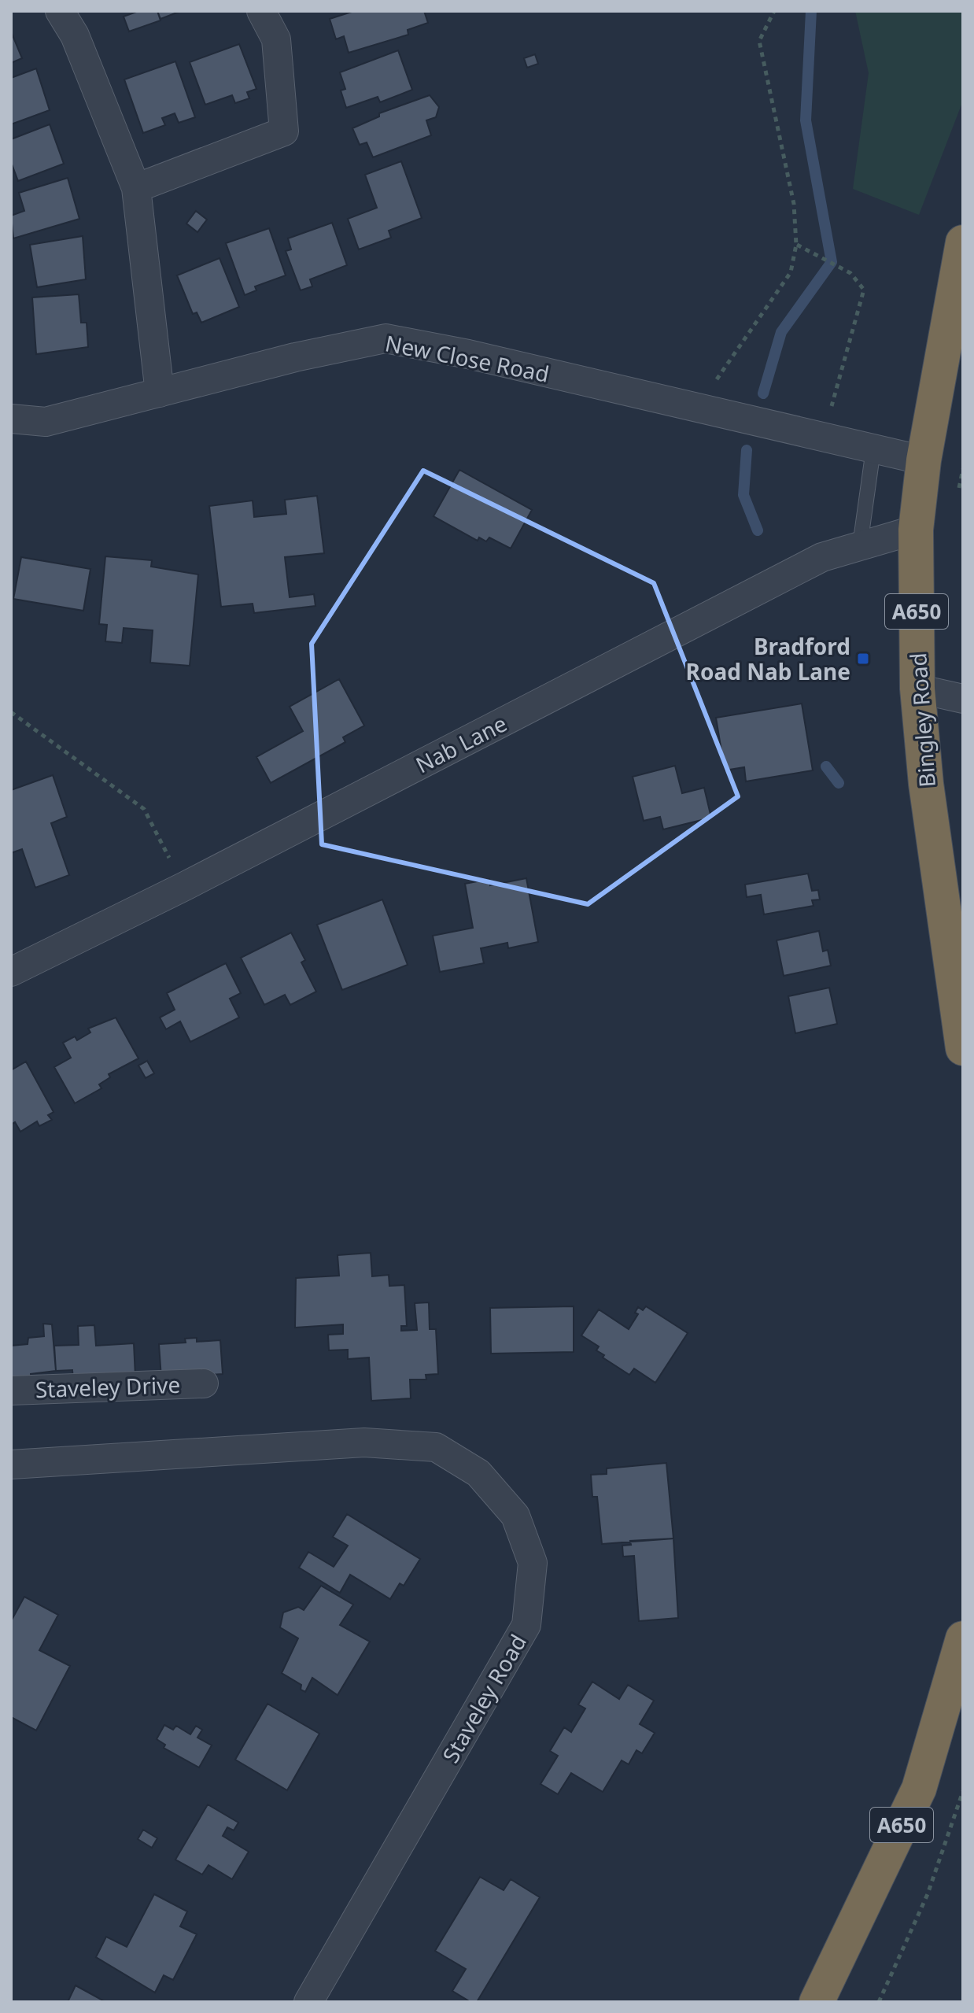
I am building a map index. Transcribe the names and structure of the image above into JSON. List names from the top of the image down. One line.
{"streets":{"highway":["A650","Bingley Road"],"street":["New Close Road","Nab Lane","Staveley Drive","Staveley Road"]},"crossings":[["New Close Road","Bingley Road"],["Bingley Road","Nab Lane"]],"places":{"transit":["Bradford Road Nab Lane"]}}
